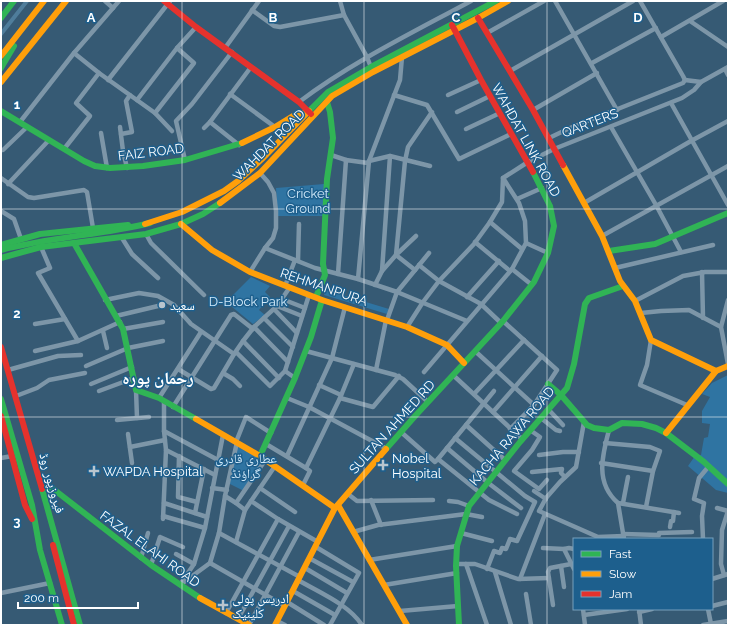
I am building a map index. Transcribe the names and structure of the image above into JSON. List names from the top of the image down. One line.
{"streets":{"main road":["QARTERS","WAHDAT LINK ROAD","WAHDAT ROAD","FAIZ ROAD","REHMANPURA","SULTAN AHMED RD","KACHA RAWA ROAD","فیروزپور روڈ","FAZAL ELAHI ROAD"]},"crossings":[["QARTERS","WAHDAT ROAD"],["WAHDAT LINK ROAD","WAHDAT ROAD"],["WAHDAT LINK ROAD","REHMANPURA"],["WAHDAT LINK ROAD","SULTAN AHMED RD"],["WAHDAT ROAD","FAIZ ROAD"],["WAHDAT ROAD","REHMANPURA"],["REHMANPURA","SULTAN AHMED RD"],["فیروزپور روڈ","FAZAL ELAHI ROAD"]],"districts":["رحمان پورہ"],"parks":["Cricket Ground","D-Block Park","عطاری قادری گراؤنڈ"],"places":{"other":["سعید"],"health":["Nobel Hospital","WAPDA Hospital","ادریس پولی کلینیک"]},"legend":["Fast","Slow","Jam"],"scale_bar":"200 m","grid":{"columns":["A","B","C","D"],"rows":["1","2","3"]}}
